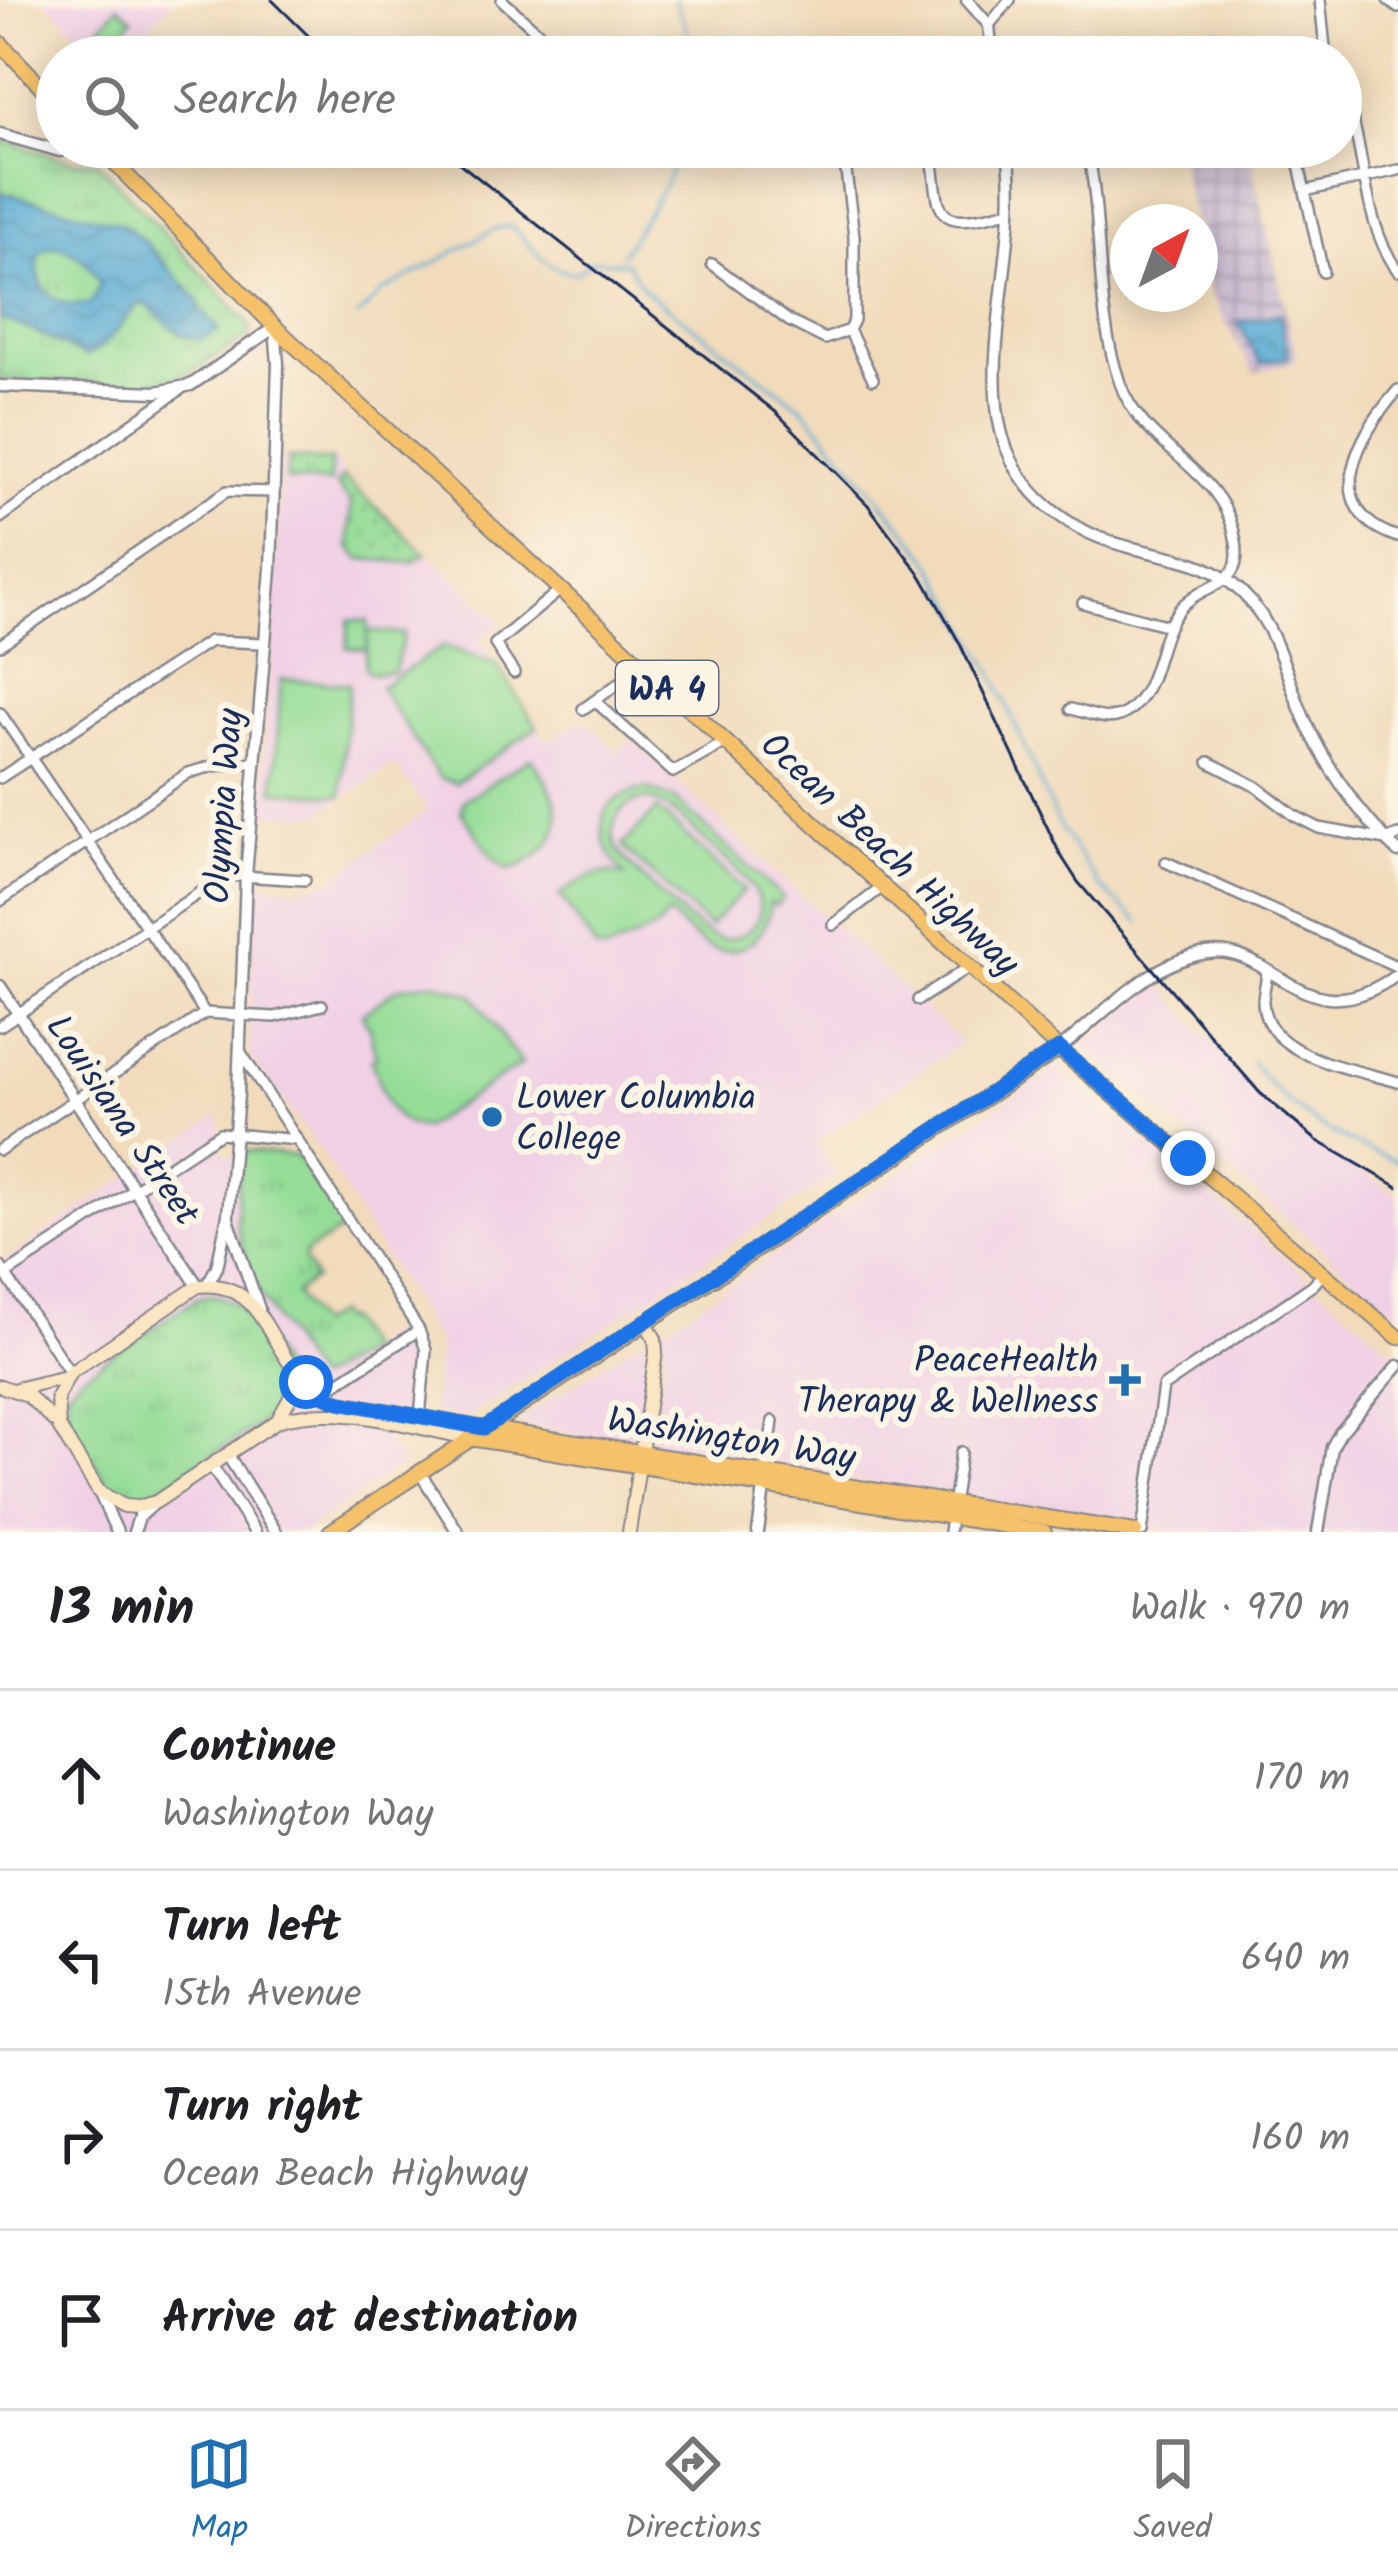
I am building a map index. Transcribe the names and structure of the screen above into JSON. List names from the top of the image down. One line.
{"streets":{"main road":["WA 4","Ocean Beach Highway","Louisiana Street","Washington Way"],"street":["Olympia Way"]},"crossings":[["Olympia Way","Ocean Beach Highway"],["Olympia Way","Louisiana Street"],["Olympia Way","Washington Way"],["Louisiana Street","Washington Way"]],"places":{"other":["Lower Columbia College"],"health":["PeaceHealth Therapy & Wellness"]},"north":"top right","page":{"search":"Search here","heading":["13 min","Walk · 970 m"],"list":[["Continue","Washington Way","170 m"],["Turn left","15th Avenue","640 m"],["Turn right","Ocean Beach Highway","160 m"],"Arrive at destination"],"nav":["Map","Directions","Saved"]}}
